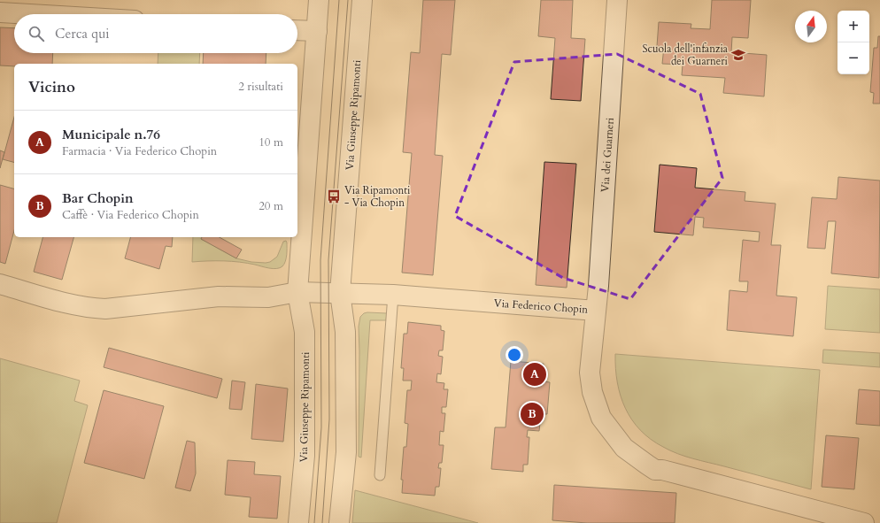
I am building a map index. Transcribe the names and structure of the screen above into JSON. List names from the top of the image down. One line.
{"streets":{"street":["Via Giuseppe Ripamonti","Via dei Guarneri","Via Federico Chopin"]},"crossings":[["Via Giuseppe Ripamonti","Via Federico Chopin"],["Via dei Guarneri","Via Federico Chopin"]],"places":{"school or university":["Scuola dell'infanzia dei Guarneri"],"bus stop":["Via Ripamonti - Via Chopin"]},"north":"top","page":{"map_buttons":["+","−"],"search":"Cerca qui","heading":["Vicino","2 risultati"],"list":[{"mark":"A","name":"Municipale n.76","note":"Farmacia · Via Federico Chopin","value":"10 m"},{"mark":"B","name":"Bar Chopin","note":"Caffè · Via Federico Chopin","value":"20 m"}],"pins":["A","B"]}}
